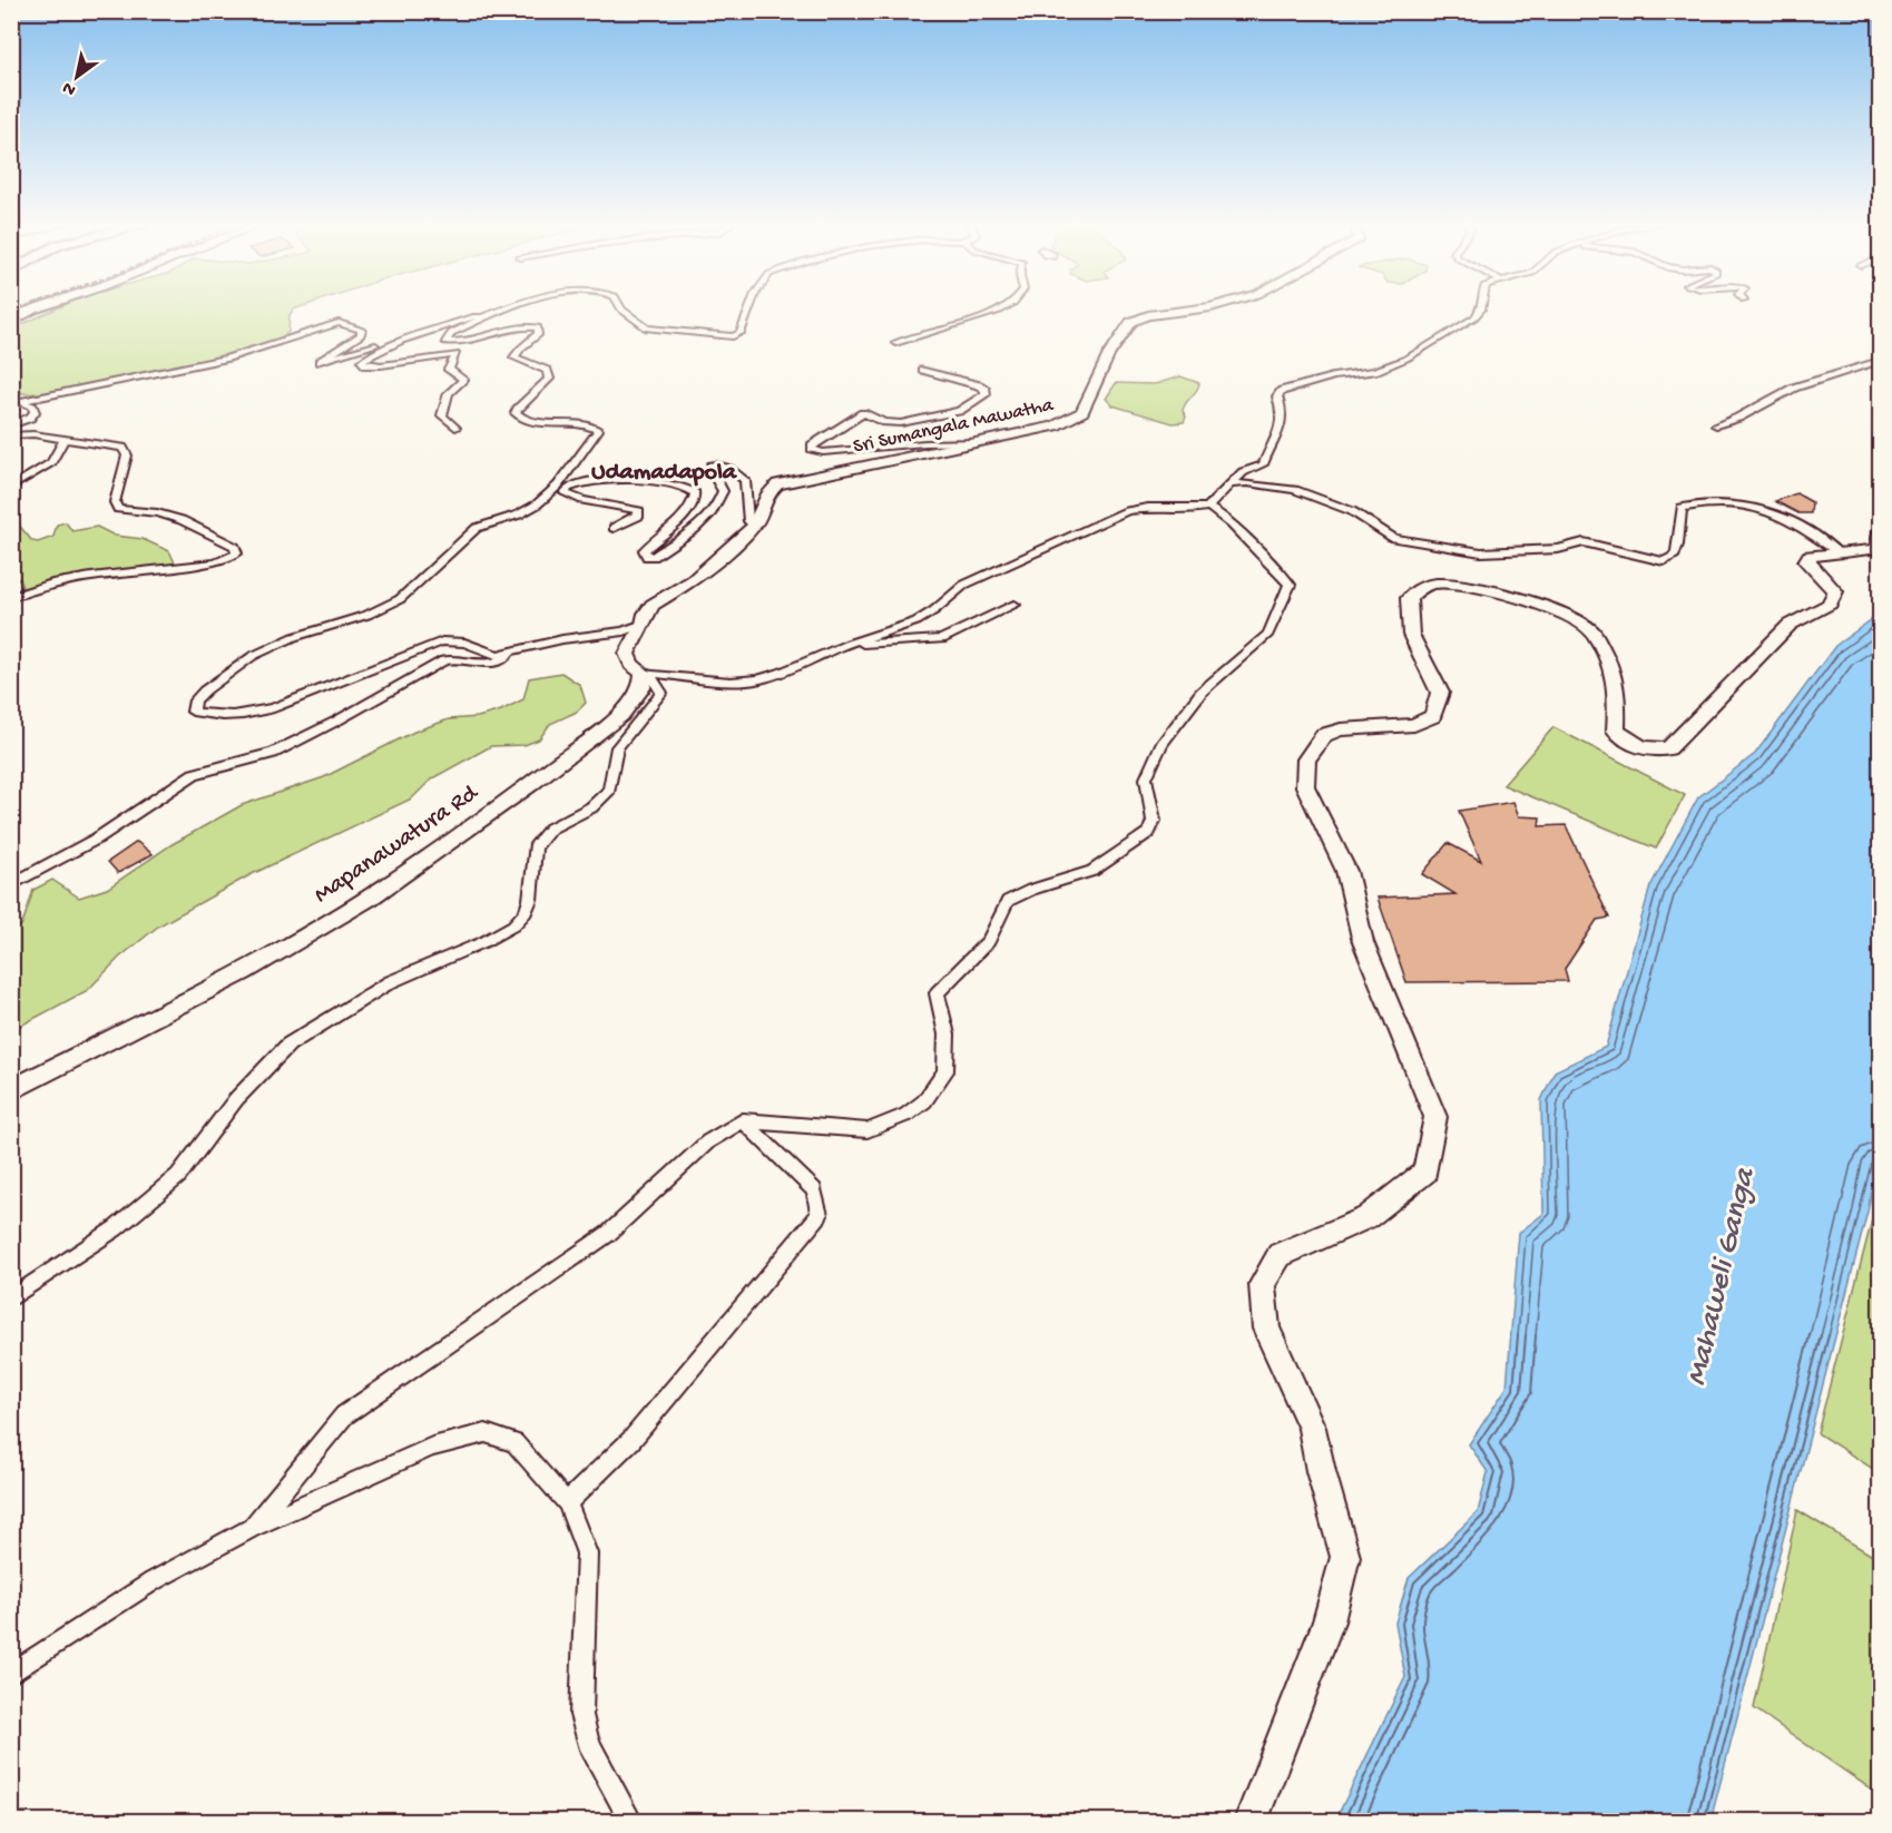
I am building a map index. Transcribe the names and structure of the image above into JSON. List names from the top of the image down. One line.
{"streets":{"street":["Sri Sumangala Mawatha","Mapanawatura Rd"]},"districts":["Udamadapola"],"water":["Mahaweli Ganga"],"north":"bottom left"}
